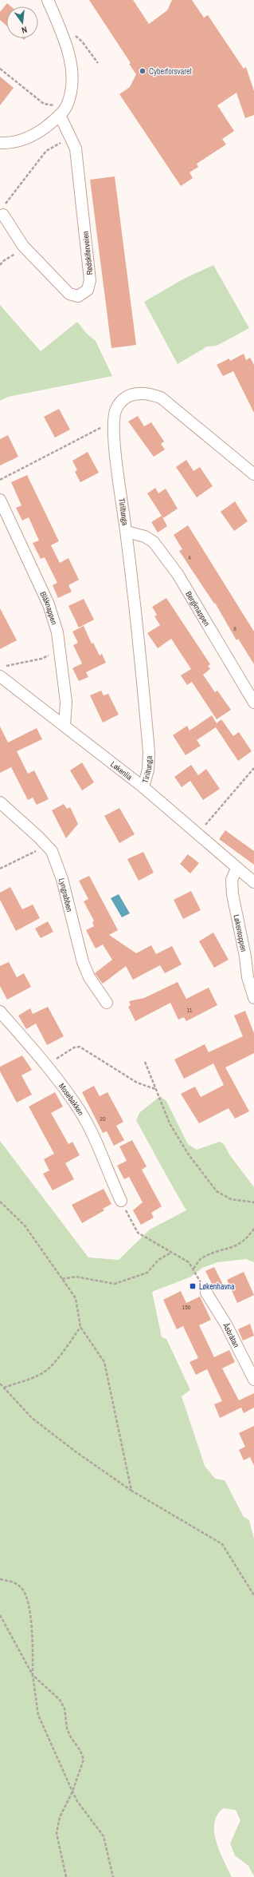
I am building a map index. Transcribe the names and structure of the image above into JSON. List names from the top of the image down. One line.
{"streets":{"street":["Rødskiferveien","Tiriltunga","Blåknappen","Bergknappen","Løkenlia","Lyngrabben","Løkentoppen","Mosebakken","Åsbråtan"]},"crossings":[["Tiriltunga","Bergknappen"],["Tiriltunga","Løkenlia"],["Blåknappen","Løkenlia"],["Løkenlia","Løkentoppen"]],"places":{"other":["Cyberforsvaret"],"transit":["Løkenhavna"]},"house_numbers":["4","8","11","20","150"],"north":"bottom"}
